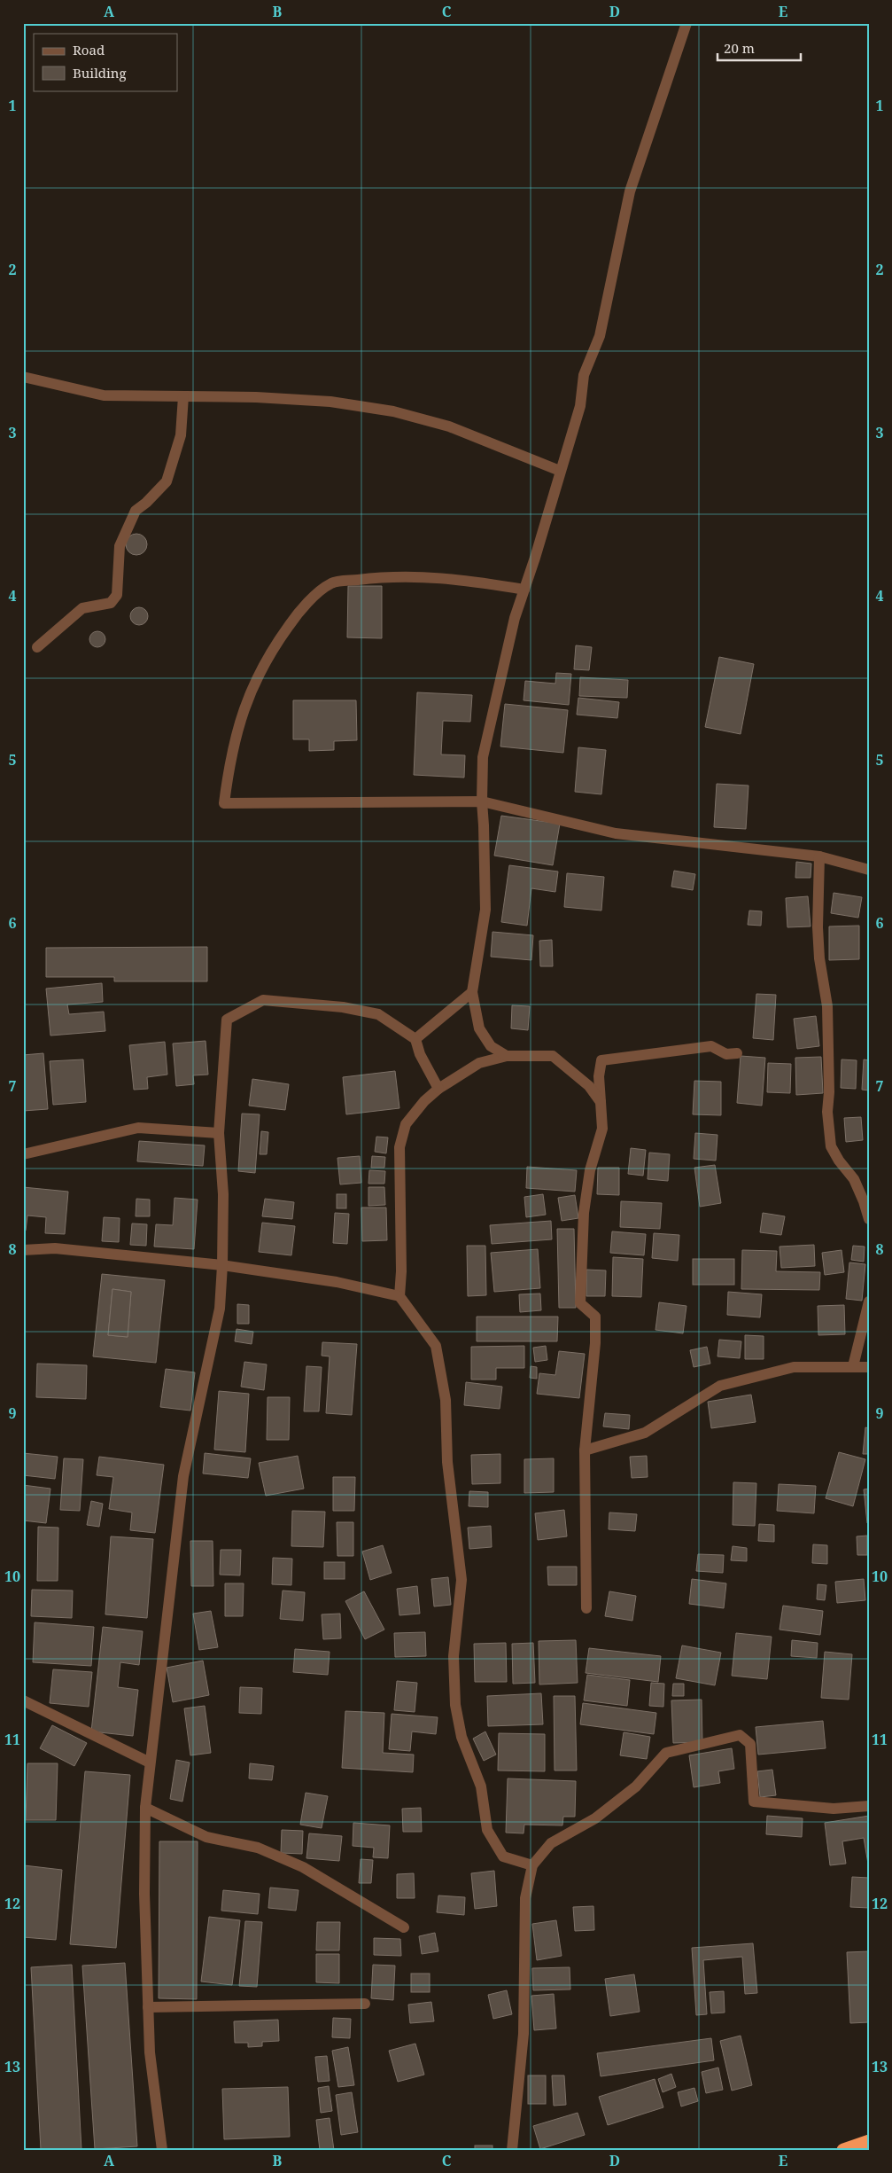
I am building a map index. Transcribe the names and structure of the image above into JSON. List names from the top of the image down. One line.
{"legend":["Road","Building"],"scale_bar":"20 m","grid":{"columns":["A","B","C","D","E"],"rows":["1","2","3","4","5","6","7","8","9","10","11","12","13"]}}
